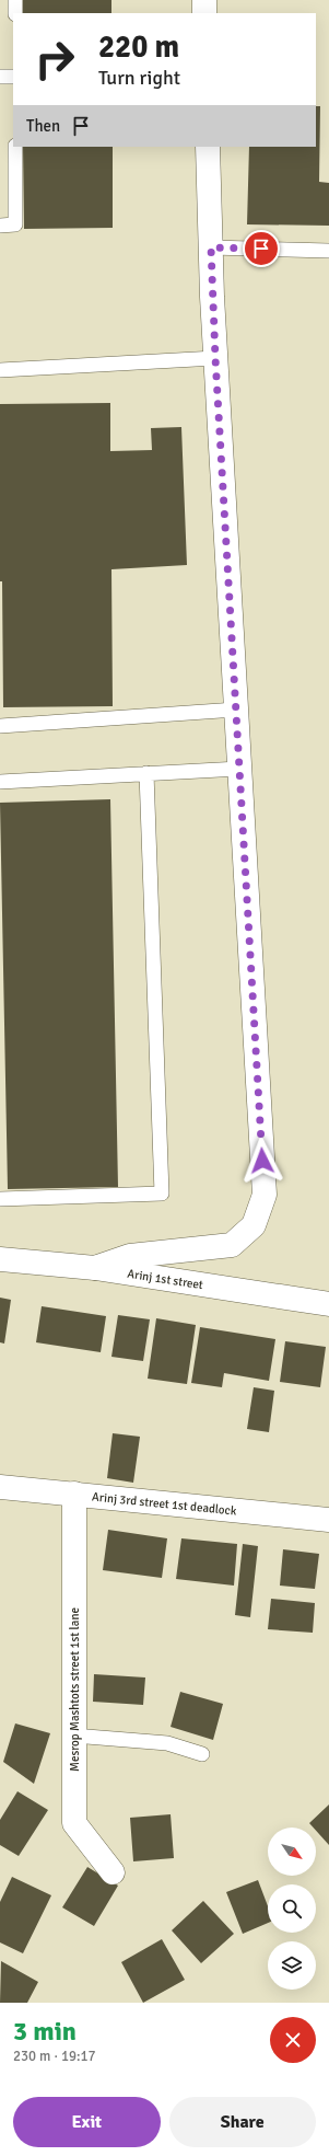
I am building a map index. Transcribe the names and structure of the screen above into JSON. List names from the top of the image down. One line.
{"streets":{"street":["Arinj 1st street","Arinj 3rd street 1st deadlock","Mesrop Mashtots street 1st lane"]},"crossings":[["Arinj 3rd street 1st deadlock","Mesrop Mashtots street 1st lane"]],"north":"bottom right","page":{"turn":["220 m","Turn right"],"then":"Then","heading":["3 min","230 m · 19:17"],"buttons":["Exit","Share"]}}
